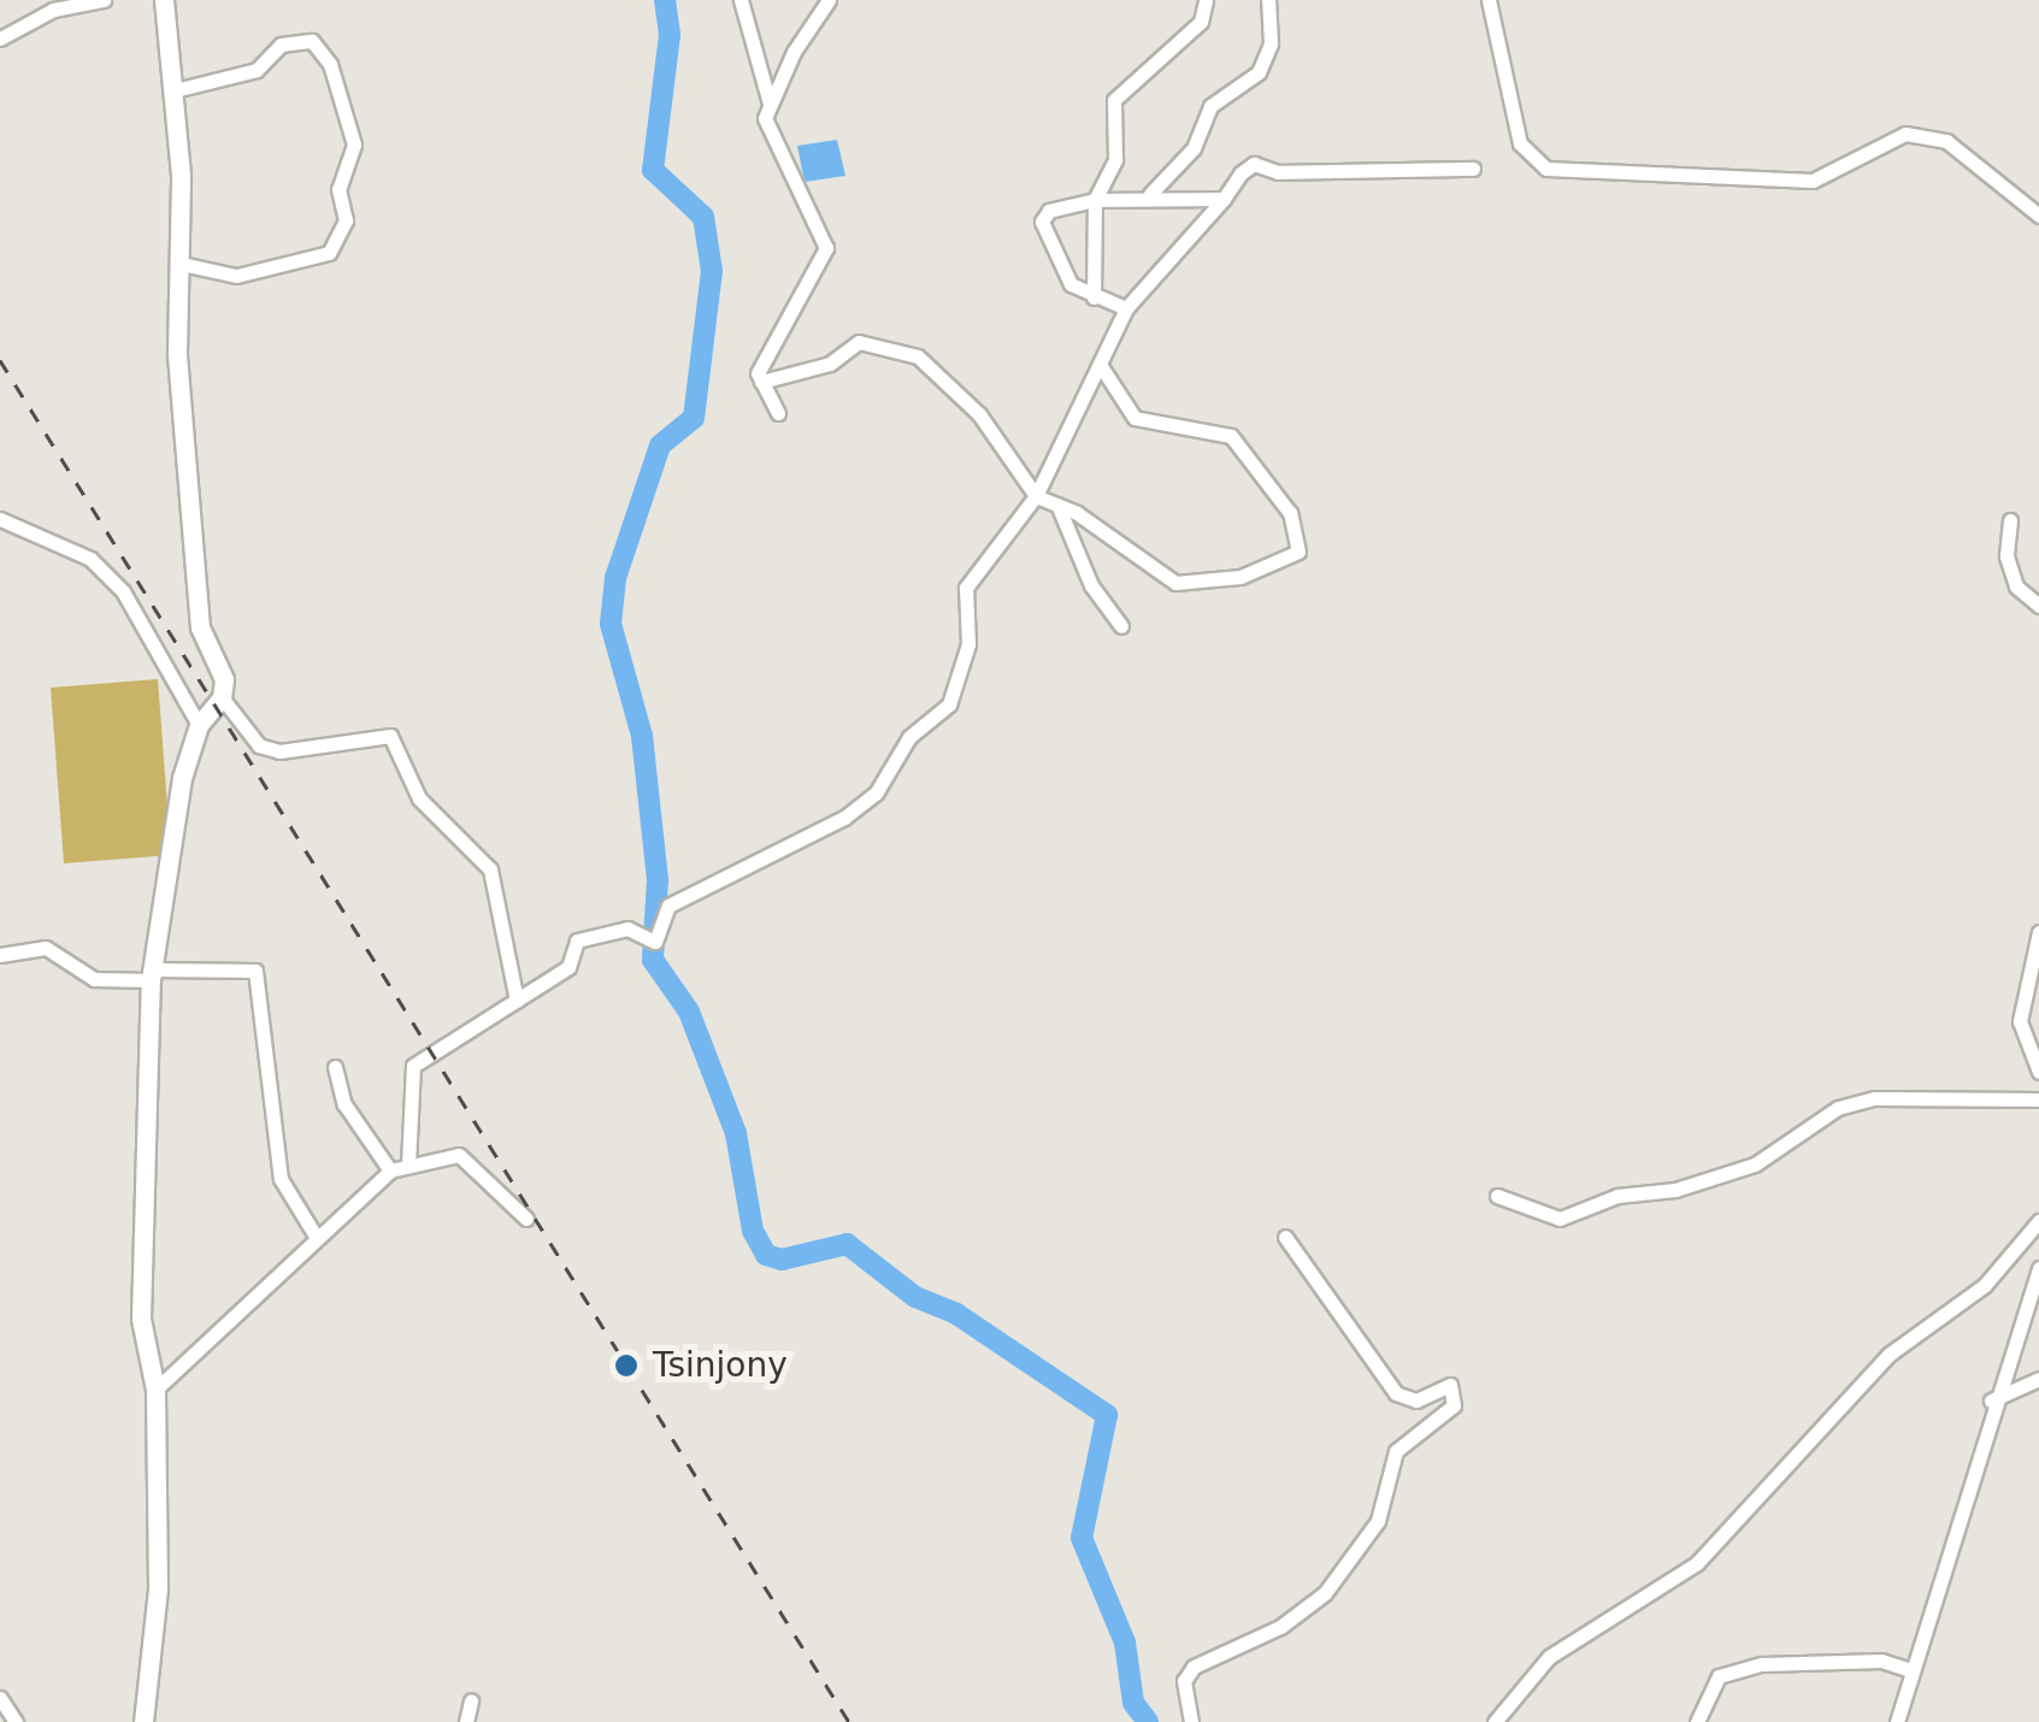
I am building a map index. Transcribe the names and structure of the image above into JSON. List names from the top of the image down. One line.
{"places":["Tsinjony"]}
